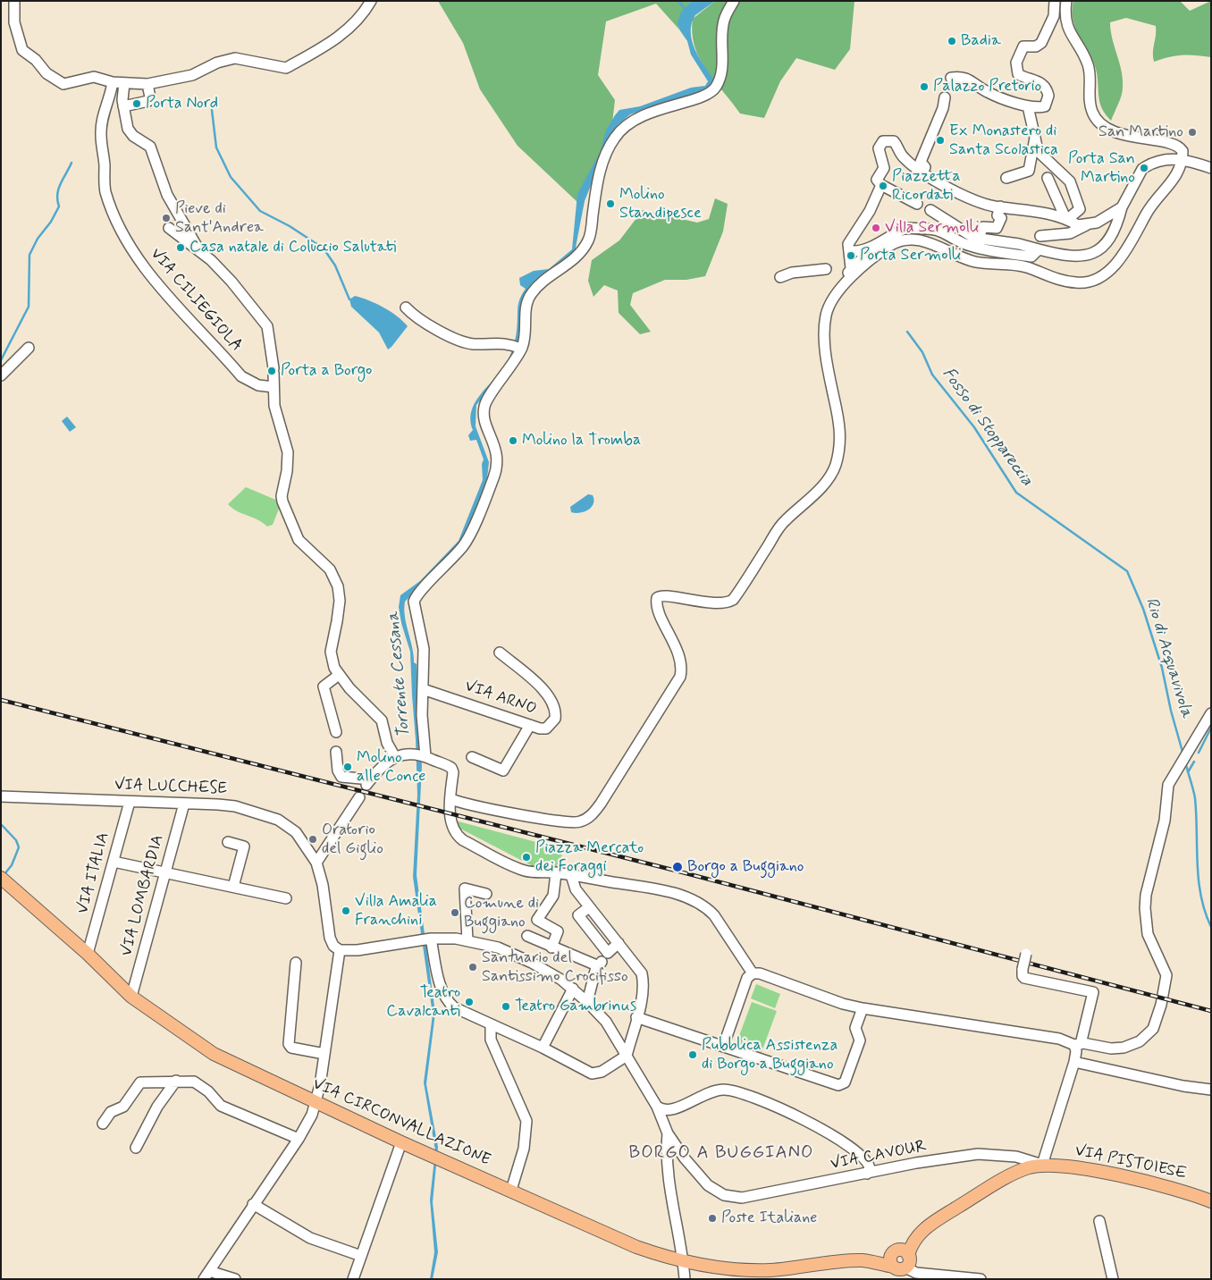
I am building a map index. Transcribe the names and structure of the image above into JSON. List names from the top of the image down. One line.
{"streets":{"main road":["VIA CIRCONVALLAZIONE","VIA PISTOIESE"],"street":["VIA CILIEGIOLA","VIA ARNO","VIA LUCCHESE","VIA ITALIA","VIA LOMBARDIA","VIA CAVOUR"]},"crossings":[["VIA LUCCHESE","VIA ITALIA"],["VIA LUCCHESE","VIA LOMBARDIA"],["VIA ITALIA","VIA CIRCONVALLAZIONE"],["VIA LOMBARDIA","VIA CIRCONVALLAZIONE"],["VIA CAVOUR","VIA PISTOIESE"]],"districts":["BORGO A BUGGIANO"],"water":["Fosso di Stoppareccia","Rio di Acquavivola","Torrente Cessana"],"places":["Badia","Palazzo Pretorio","Porta Nord","San Martino","Ex Monastero di Santa Scolastica","Porta San Martino","Piazzetta Ricordati","Molino Standipesce","Pieve di Sant'Andrea","Villa Sermolli","Casa natale di Coluccio Salutati","Porta Sermolli","Porta a Borgo","Molino la Tromba","Molino alle Conce","Oratorio del Giglio","Piazza Mercato dei Foraggi","Borgo a Buggiano","Villa Amalia Franchini","Comune di Buggiano","Santuario del Santissimo Crocifisso","Teatro Cavalcanti","Teatro Gambrinus","Pubblica Assistenza di Borgo a Buggiano","Poste Italiane"]}
